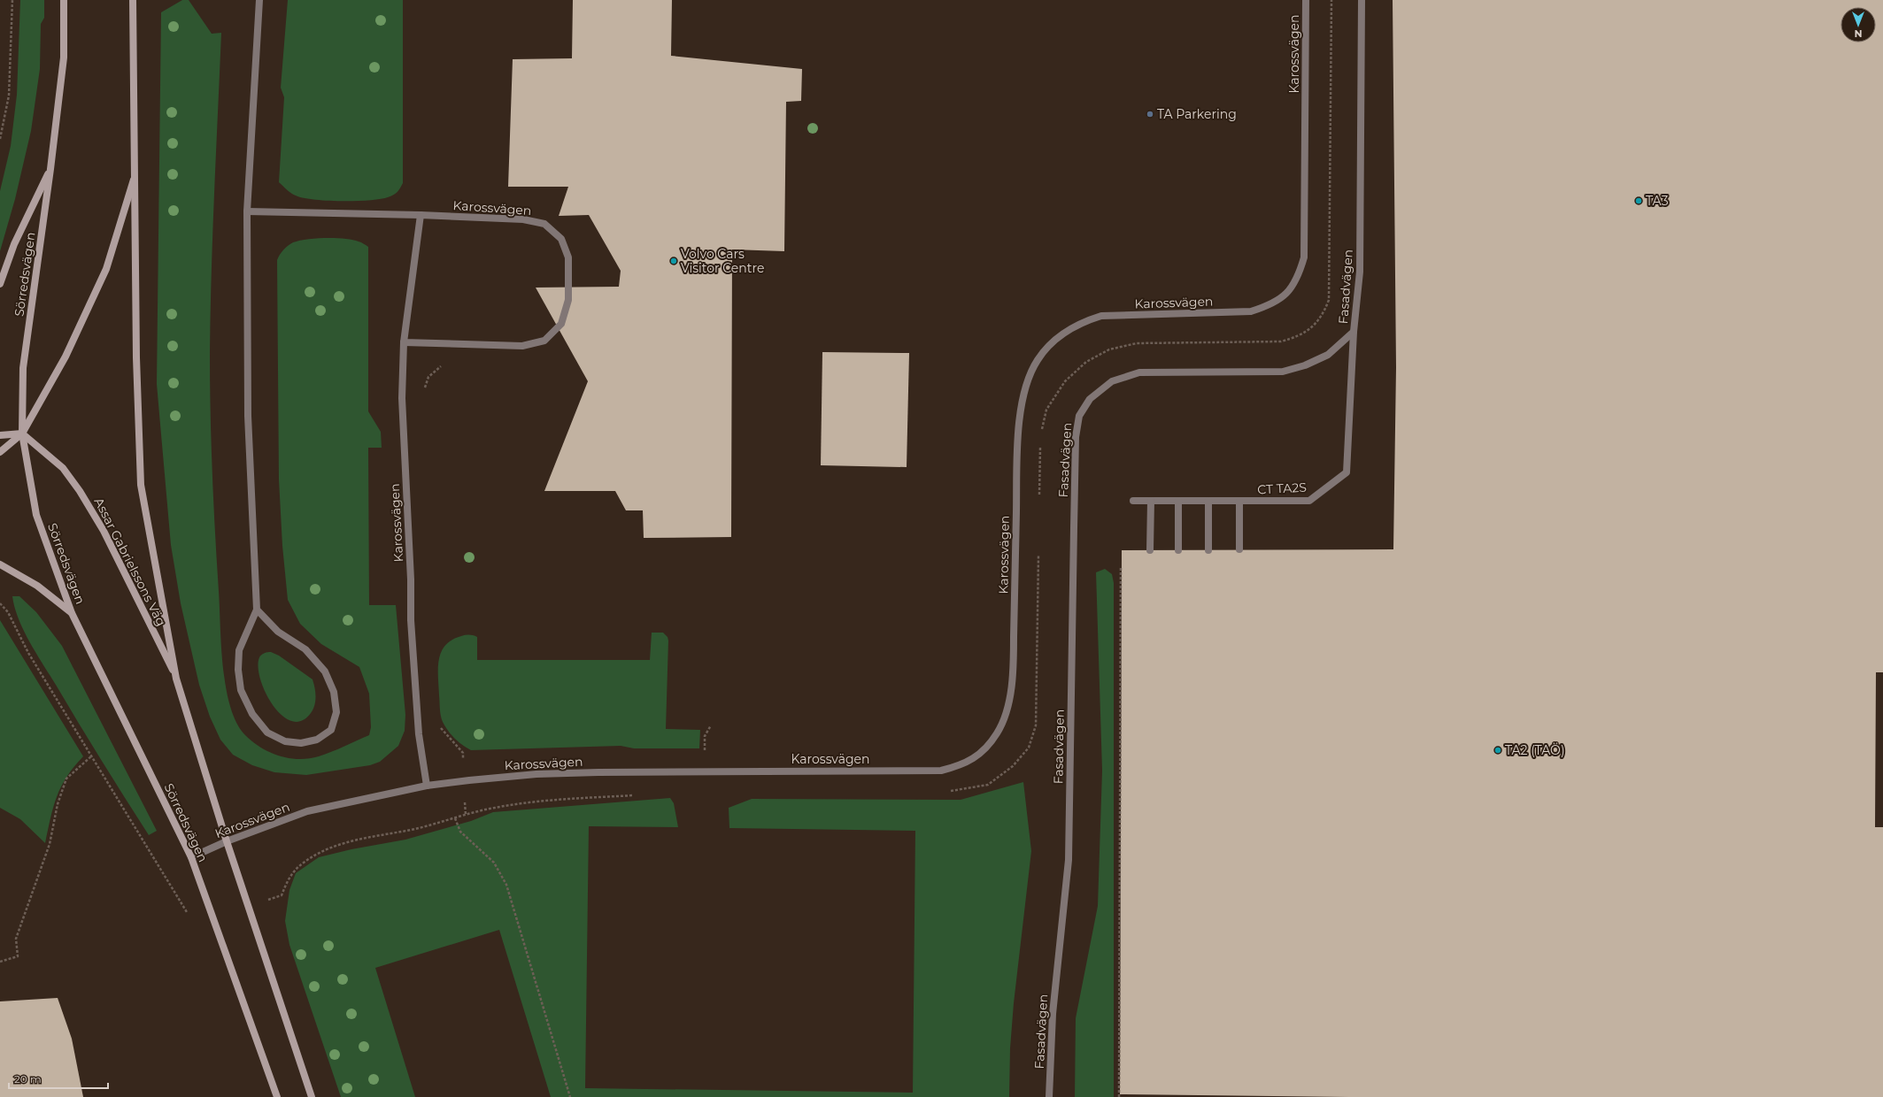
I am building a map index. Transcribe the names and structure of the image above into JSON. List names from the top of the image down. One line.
{"streets":{"street":["Karossvägen","Sörredsvägen","Fasadvägen","CT TA2S","Assar Gabrielssons Väg"]},"crossings":[["Karossvägen","Sörredsvägen"],["Sörredsvägen","Assar Gabrielssons Väg"],["Fasadvägen","CT TA2S"]],"places":["TA Parkering","TA3","Volvo Cars Visitor Centre","TA2 (TAÖ)"],"scale_bar":"20 m","north":"bottom"}
